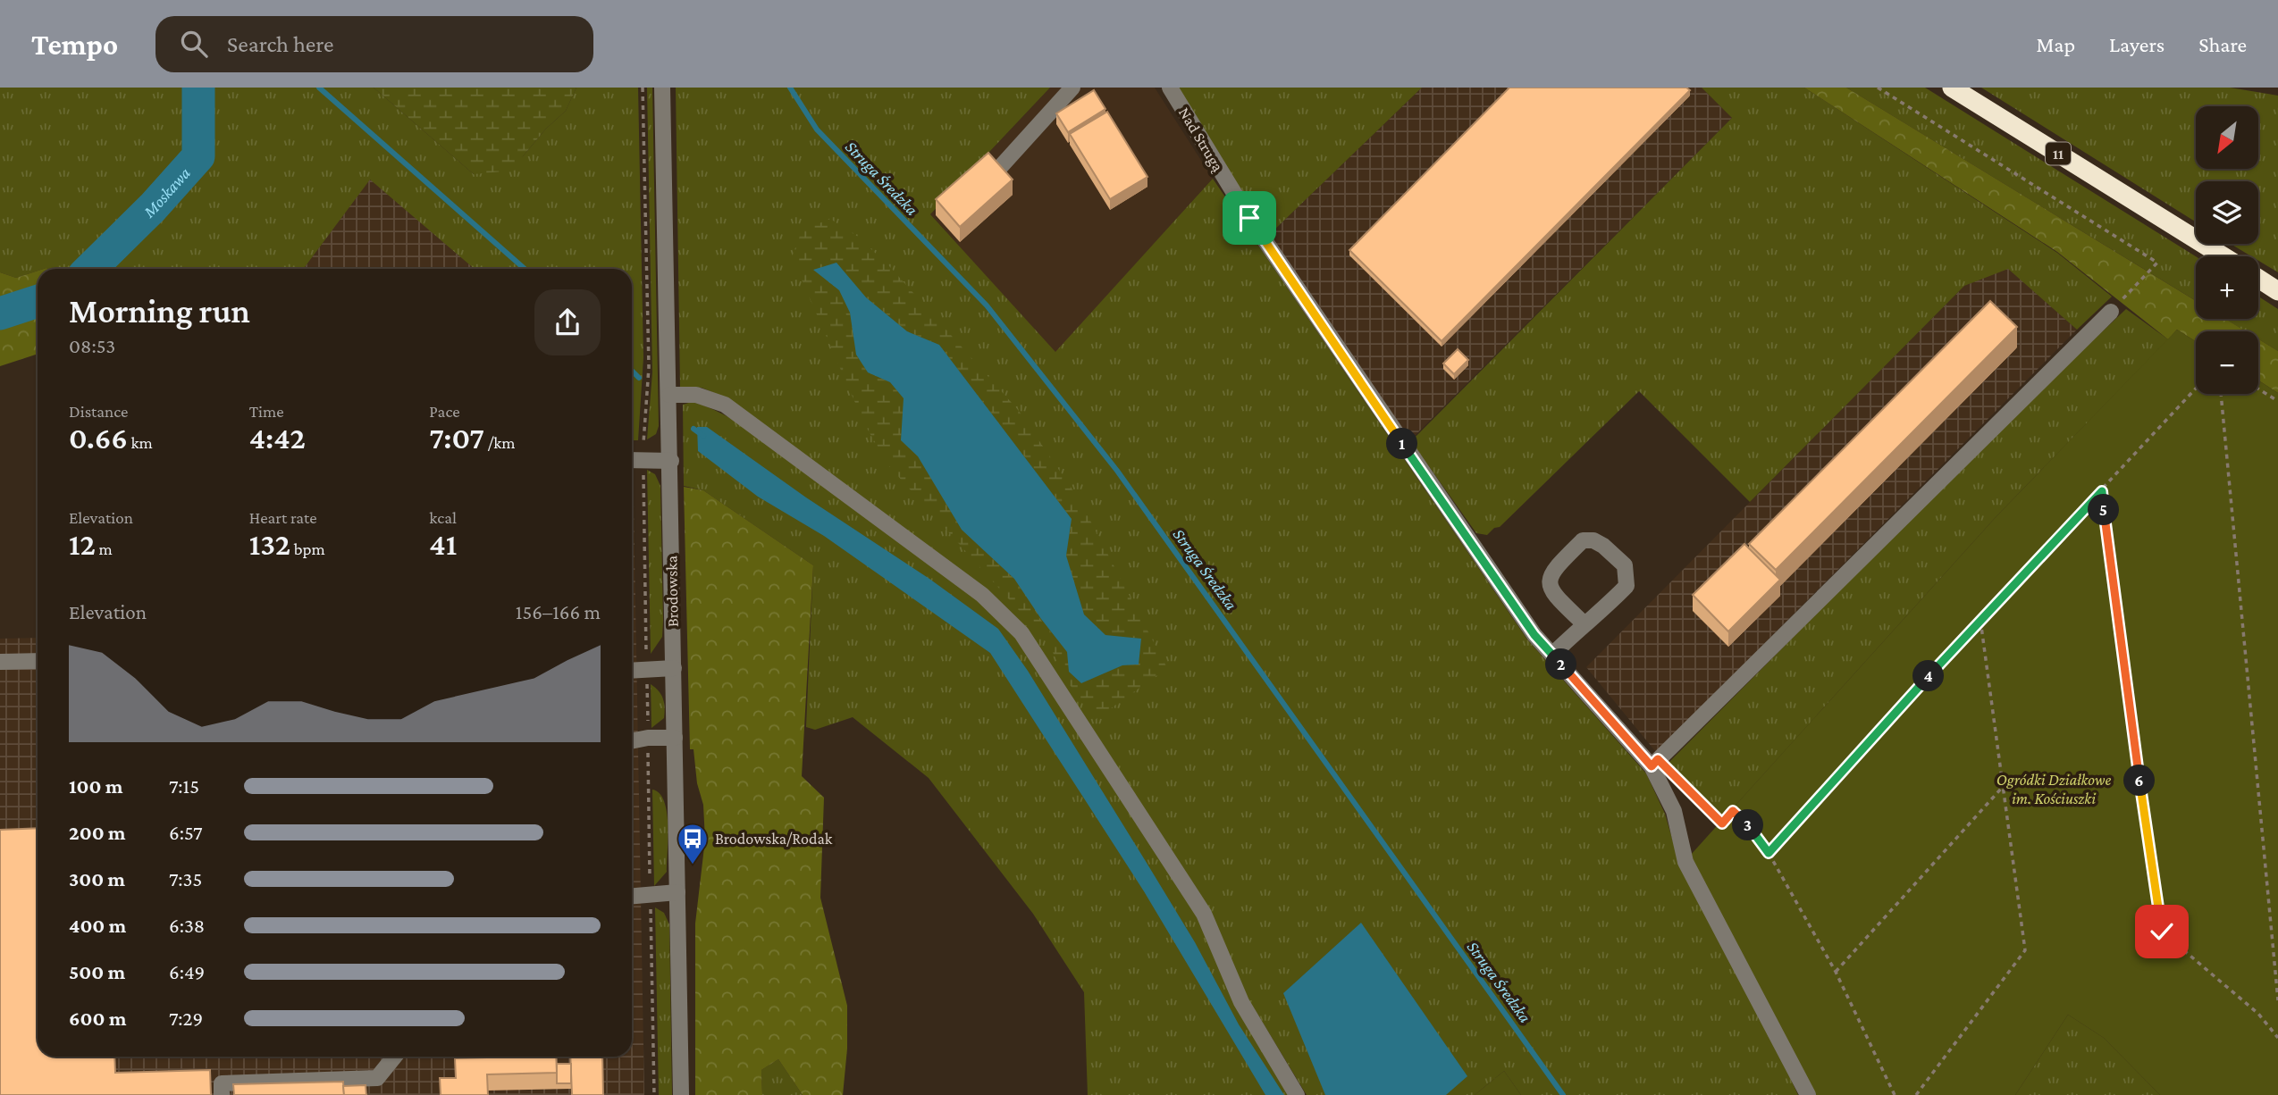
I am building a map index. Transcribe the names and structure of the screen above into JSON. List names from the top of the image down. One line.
{"streets":{"highway":["11"],"street":["Nad Strugą","Brodowska"]},"water":["Struga Średzka","Moskawa"],"parks":["Ogródki Działkowe im. Kościuszki"],"places":{"bus stop":["Brodowska/Rodak"]},"north":"bottom left","page":{"header":"Tempo","search":"Search here","nav":["Map","Layers","Share"],"map_buttons":["+","−"],"heading":["Morning run","08:53"],"stats":[["Distance","0.66 km"],["Time","4:42"],["Pace","7:07 /km"],["Elevation","12 m"],["Heart rate","132 bpm"],["kcal","41"]],"pins":["1","5","2","4","6","3"],"chart":["Elevation","156–166 m"],"list":[{"name":"100 m","note":"7:15"},{"name":"200 m","note":"6:57"},{"name":"300 m","note":"7:35"},{"name":"400 m","note":"6:38"},{"name":"500 m","note":"6:49"},{"name":"600 m","note":"7:29"}]}}
